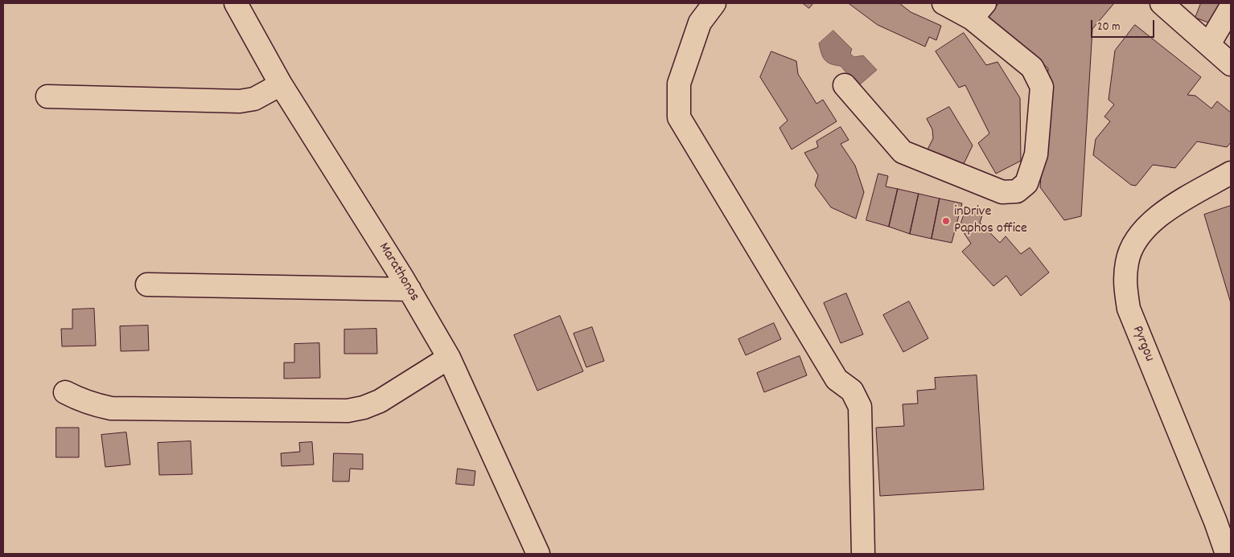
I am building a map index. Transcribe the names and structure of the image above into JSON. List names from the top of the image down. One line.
{"streets":{"street":["Marathonos","Pyrgou"]},"places":["inDrive Paphos office"],"scale_bar":"20 m"}
